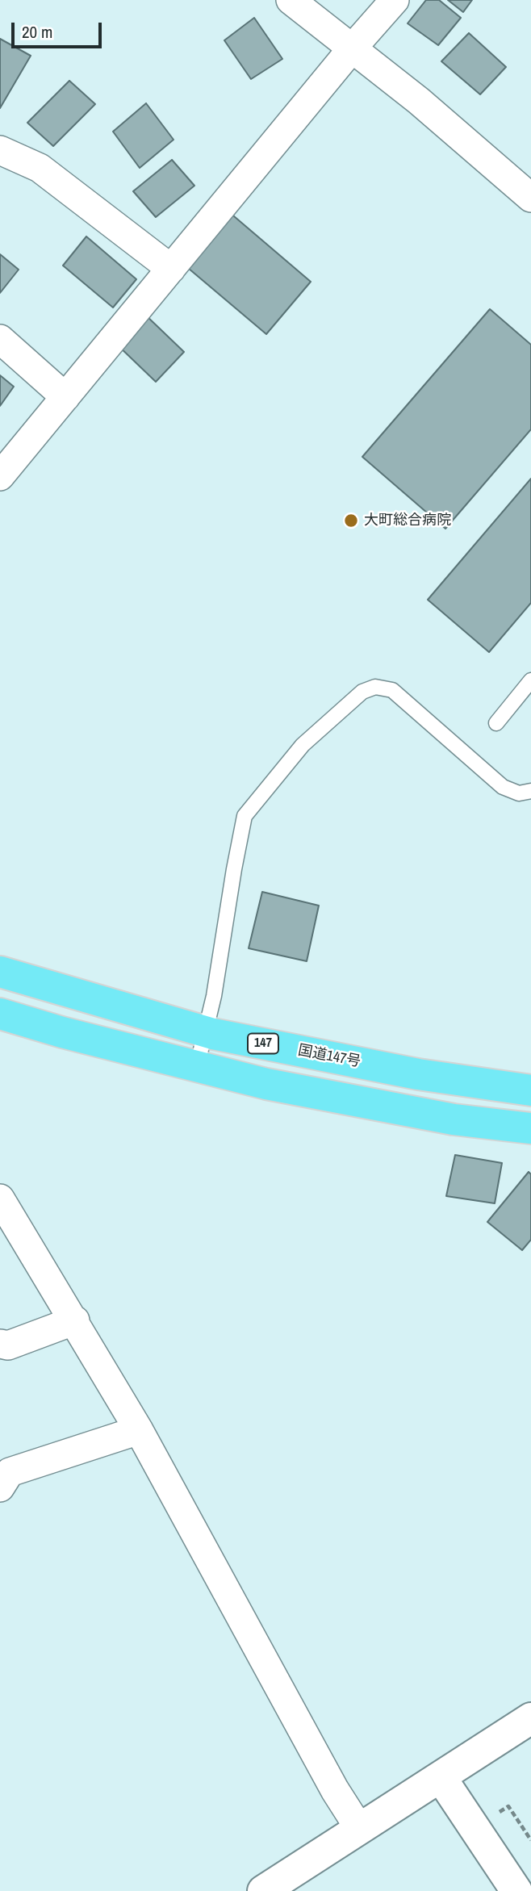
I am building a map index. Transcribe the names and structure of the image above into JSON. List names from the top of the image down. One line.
{"streets":{"highway":["147","国道147号"]},"places":["大町総合病院"],"scale_bar":"20 m"}
